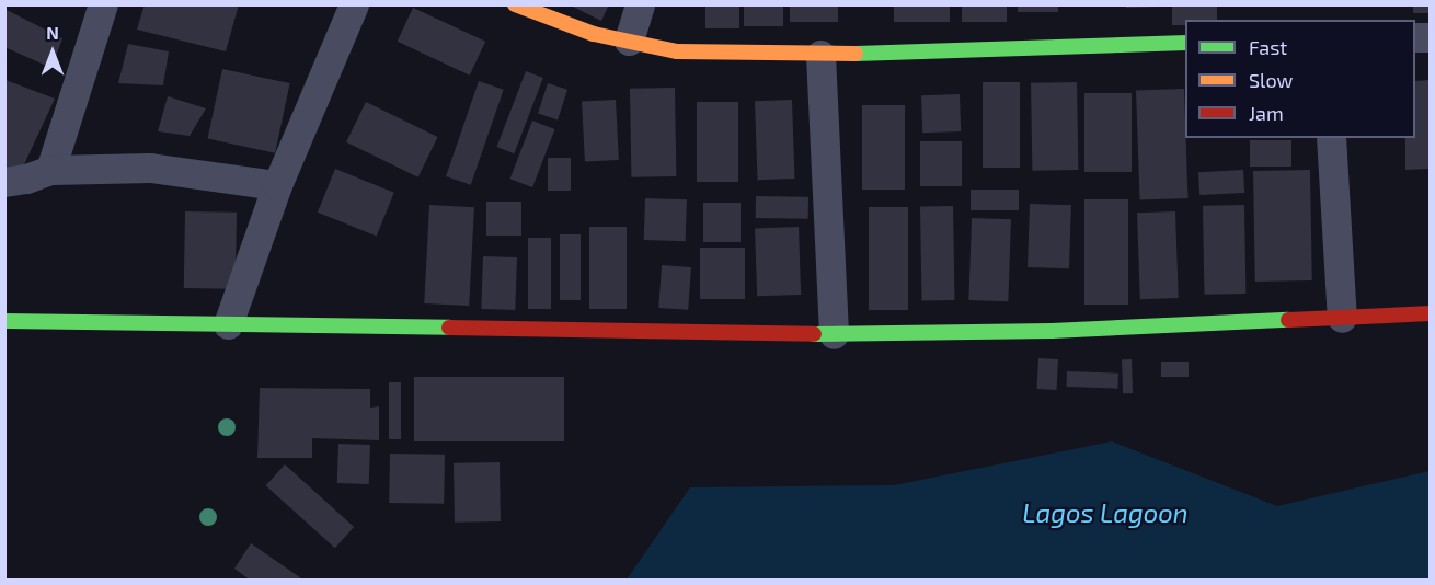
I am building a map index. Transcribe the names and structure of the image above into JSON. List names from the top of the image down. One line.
{"water":["Lagos Lagoon"],"legend":["Fast","Slow","Jam"],"north":"top"}
